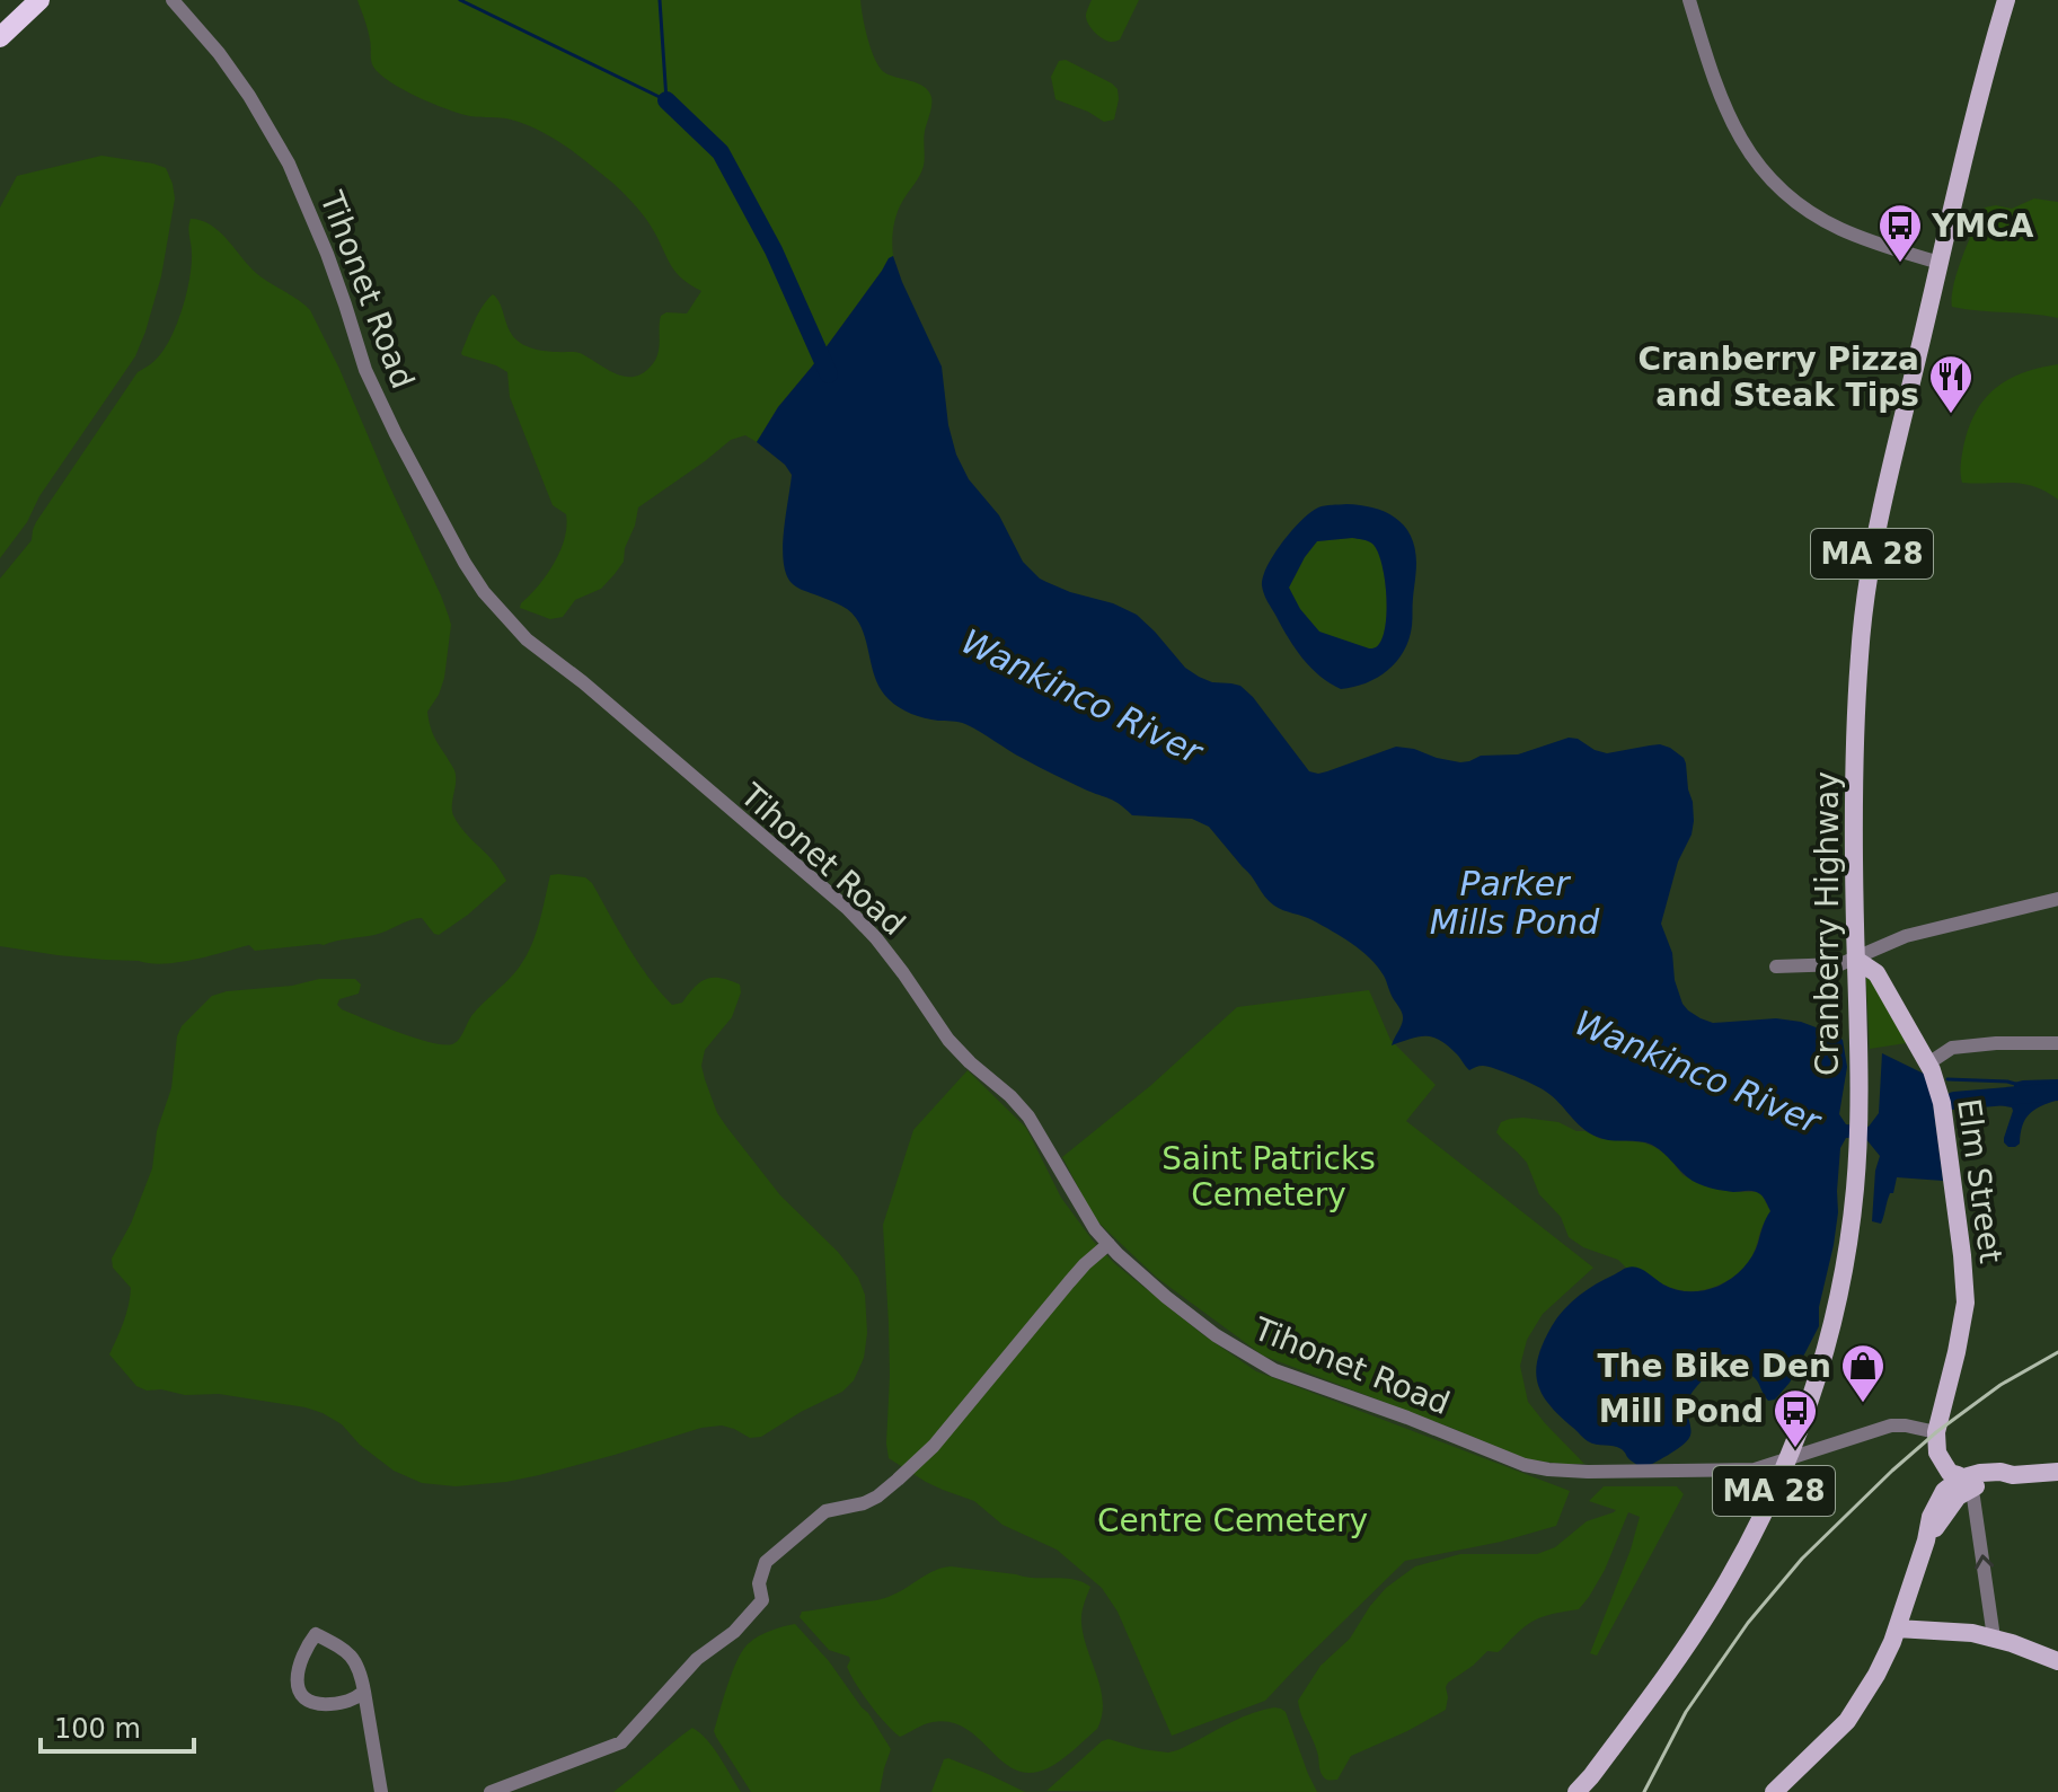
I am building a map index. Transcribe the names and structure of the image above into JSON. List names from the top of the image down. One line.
{"streets":{"main road":["MA 28","Cranberry Highway","Elm Street"],"street":["Tihonet Road"]},"crossings":[["Tihonet Road","Cranberry Highway"],["Tihonet Road","Elm Street"],["Cranberry Highway","Elm Street"]],"water":["Wankinco River","Parker Mills Pond"],"parks":["Saint Patricks Cemetery","Centre Cemetery"],"places":{"bus stop":["YMCA","Mill Pond"],"restaurant":["Cranberry Pizza and Steak Tips"],"shop":["The Bike Den"]},"scale_bar":"100 m"}
